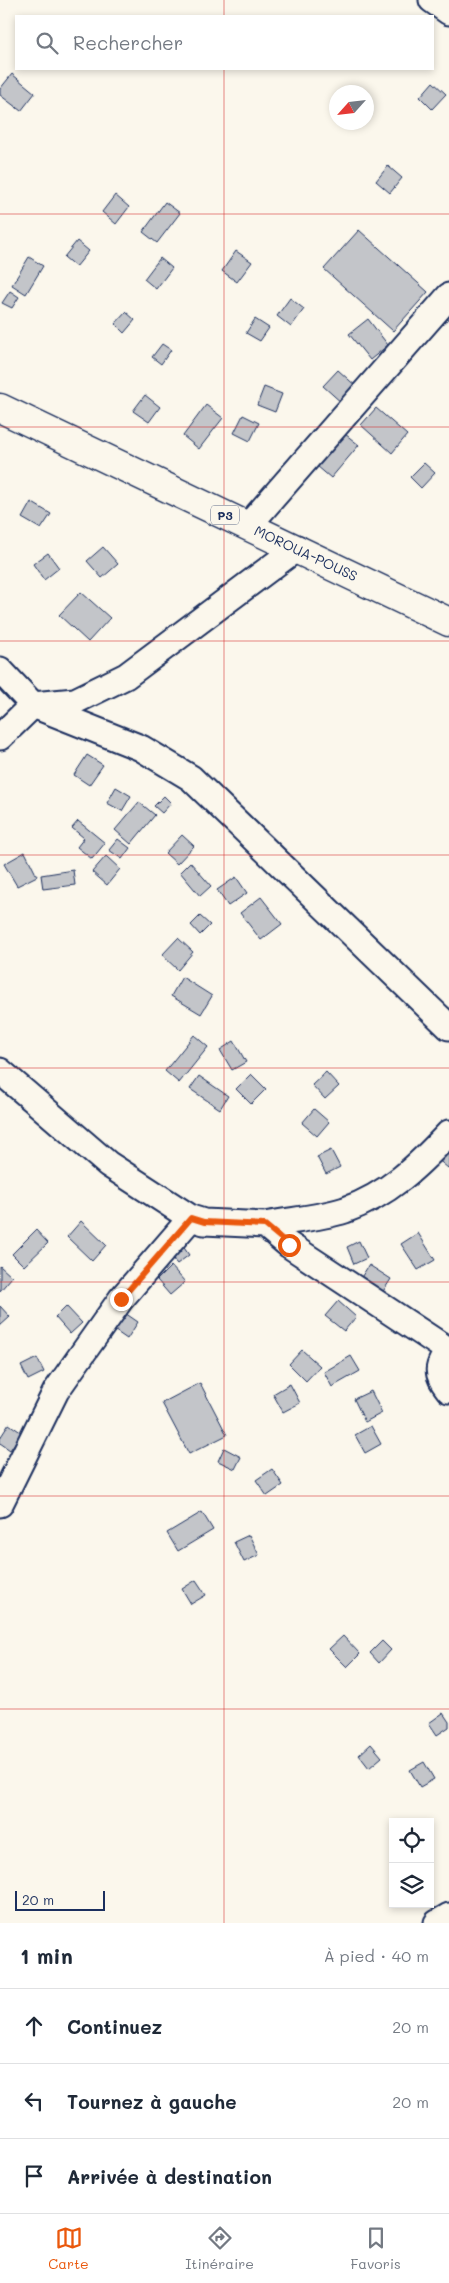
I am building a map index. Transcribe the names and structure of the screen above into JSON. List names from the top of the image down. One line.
{"streets":{"main road":["P3","MOROUA-POUSS"]},"scale_bar":"20 m","north":"bottom left","page":{"search":"Rechercher","scale":"20 m","heading":["1 min","À pied · 40 m"],"list":[["Continuez","20 m"],["Tournez à gauche","20 m"],"Arrivée à destination"],"nav":["Carte","Itinéraire","Favoris"]}}
